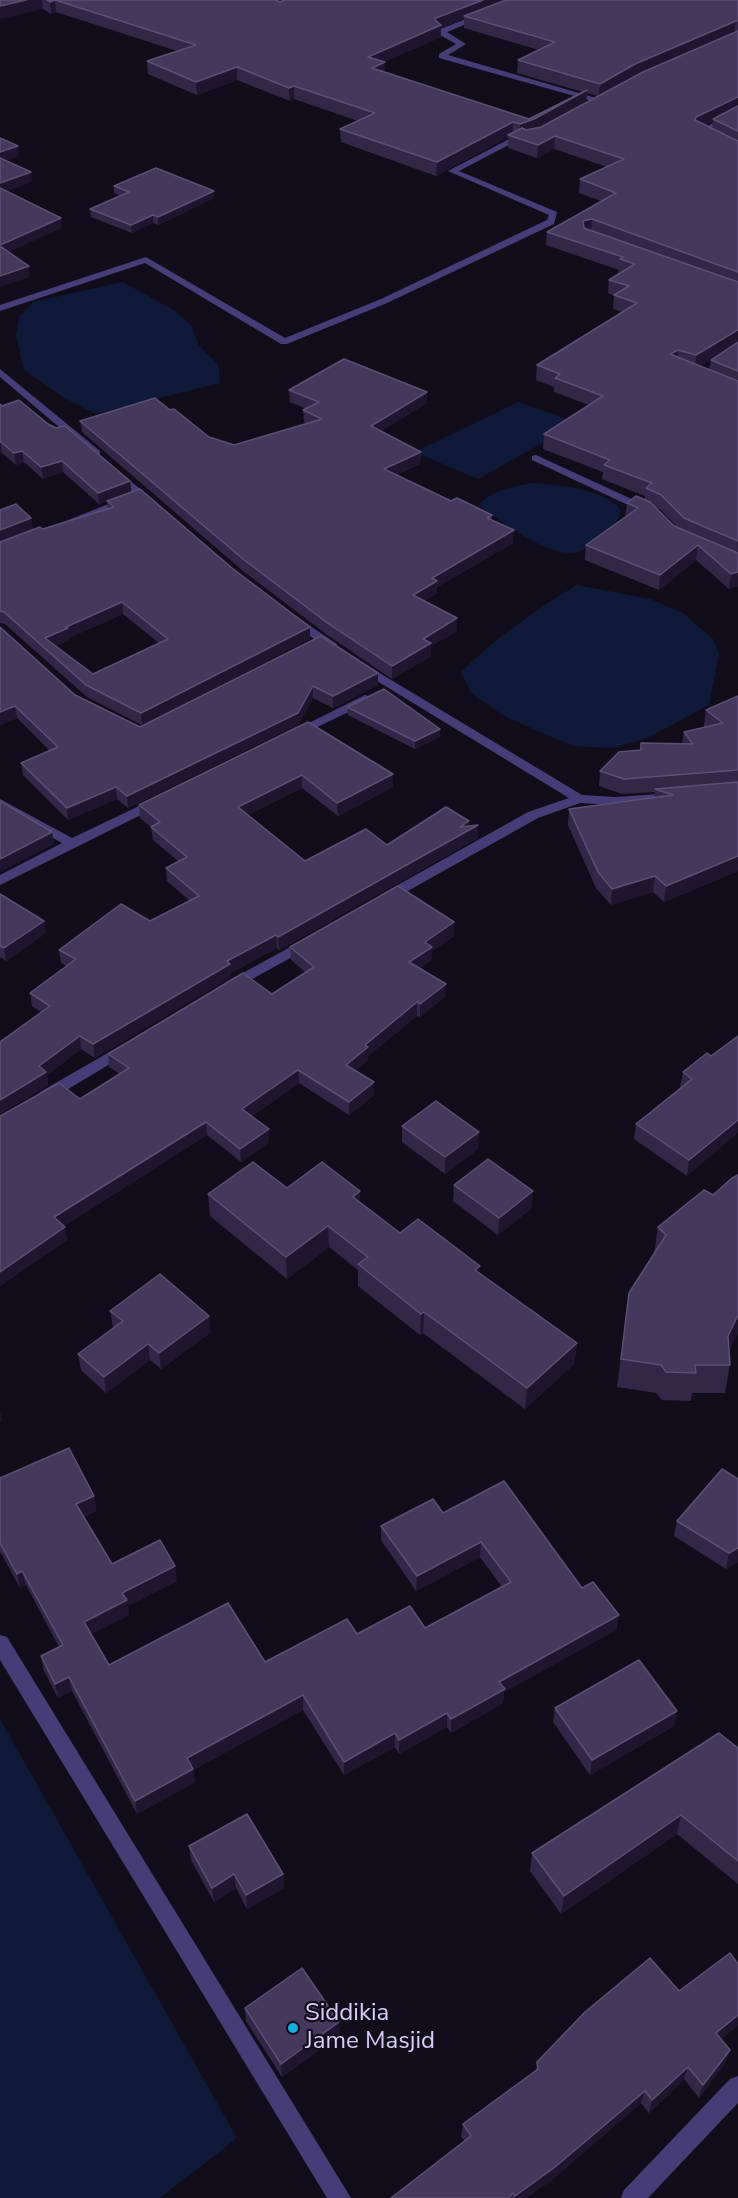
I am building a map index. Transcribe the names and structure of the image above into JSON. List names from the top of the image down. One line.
{"places":["Siddikia Jame Masjid"]}
